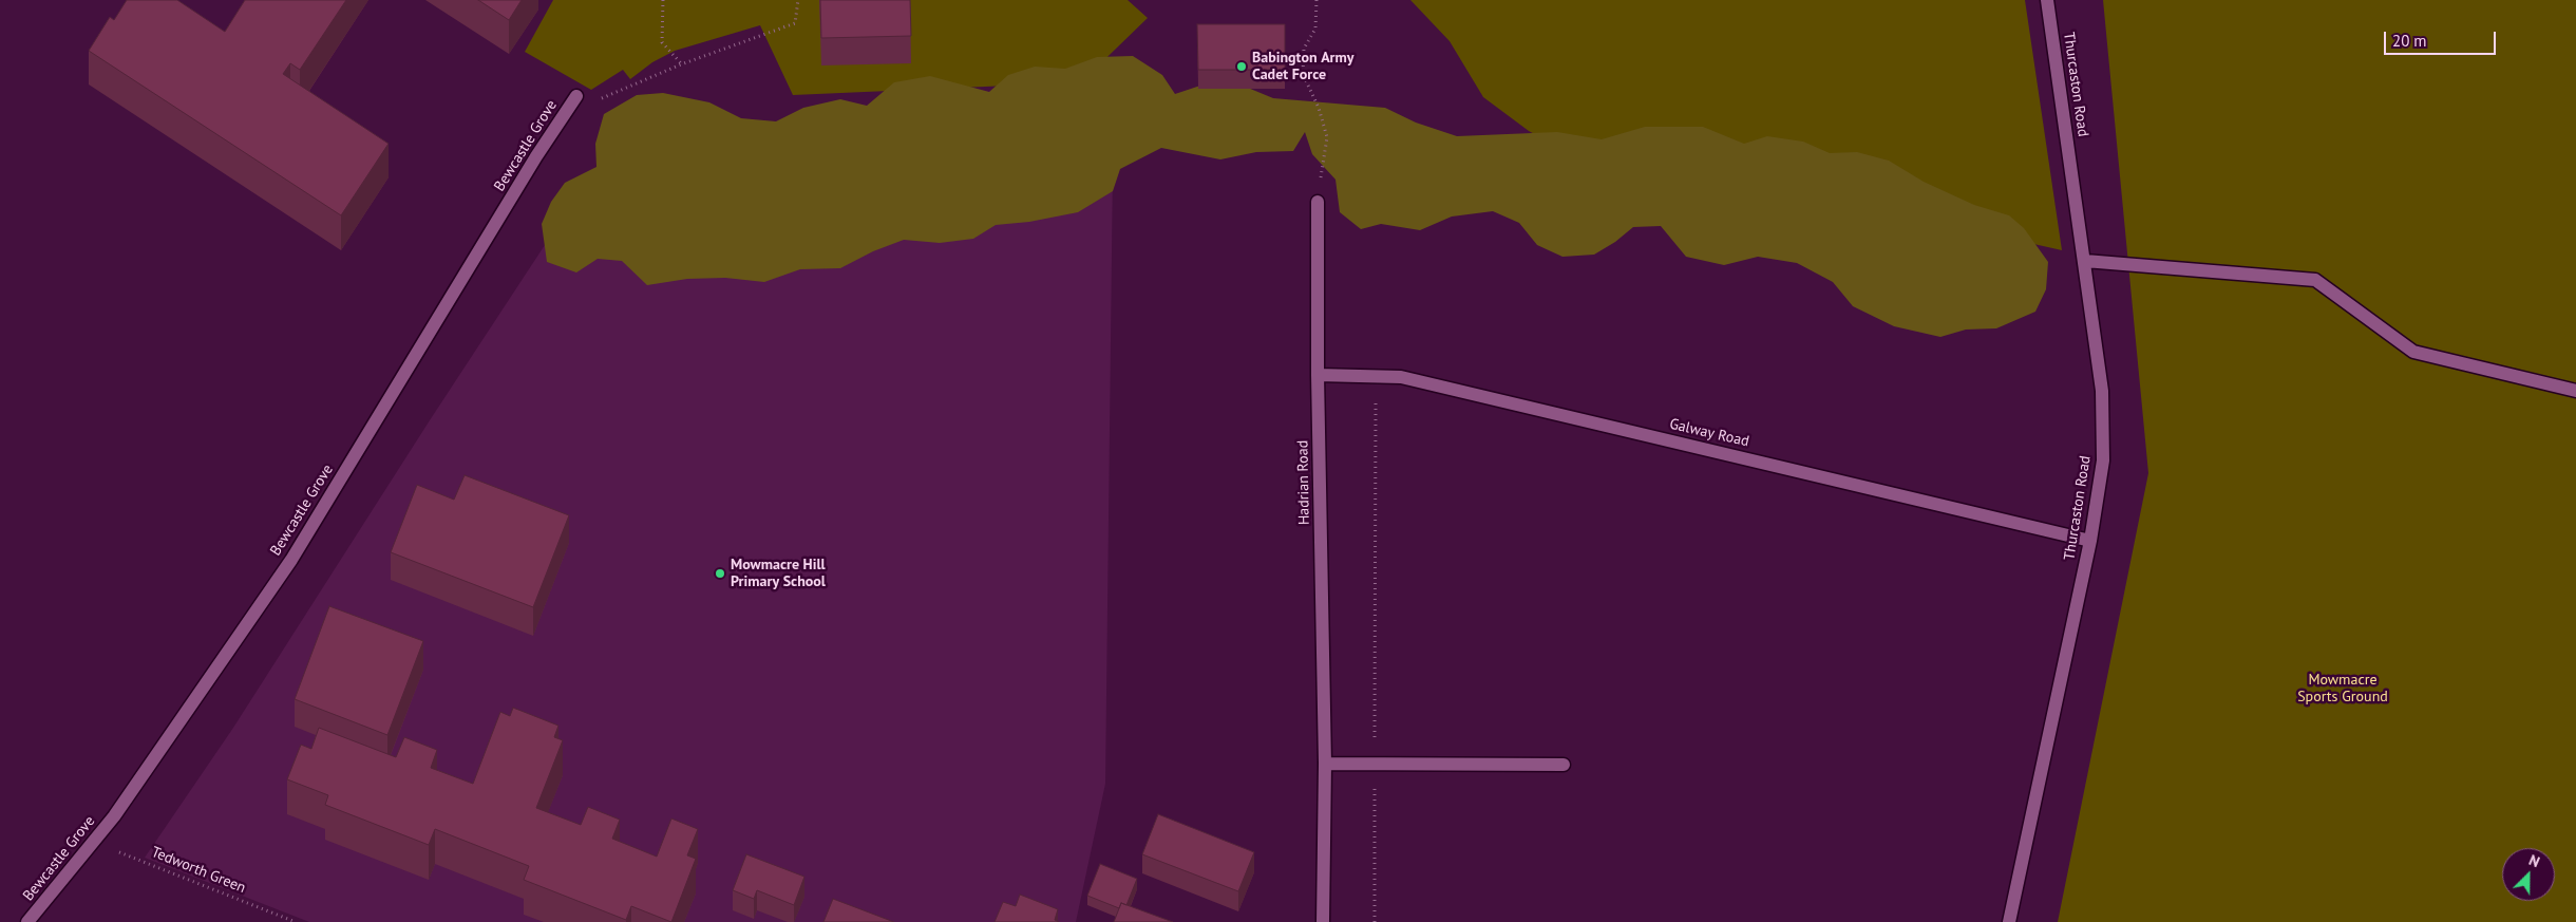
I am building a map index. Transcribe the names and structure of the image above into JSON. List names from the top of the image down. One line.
{"streets":{"street":["Thurcaston Road","Bewcastle Grove","Galway Road","Hadrian Road"],"path":["Tedworth Green"]},"crossings":[["Thurcaston Road","Galway Road"],["Bewcastle Grove","Tedworth Green"],["Galway Road","Hadrian Road"]],"parks":["Mowmacre Sports Ground"],"places":["Babington Army Cadet Force","Mowmacre Hill Primary School"],"scale_bar":"20 m","north":"top right"}
